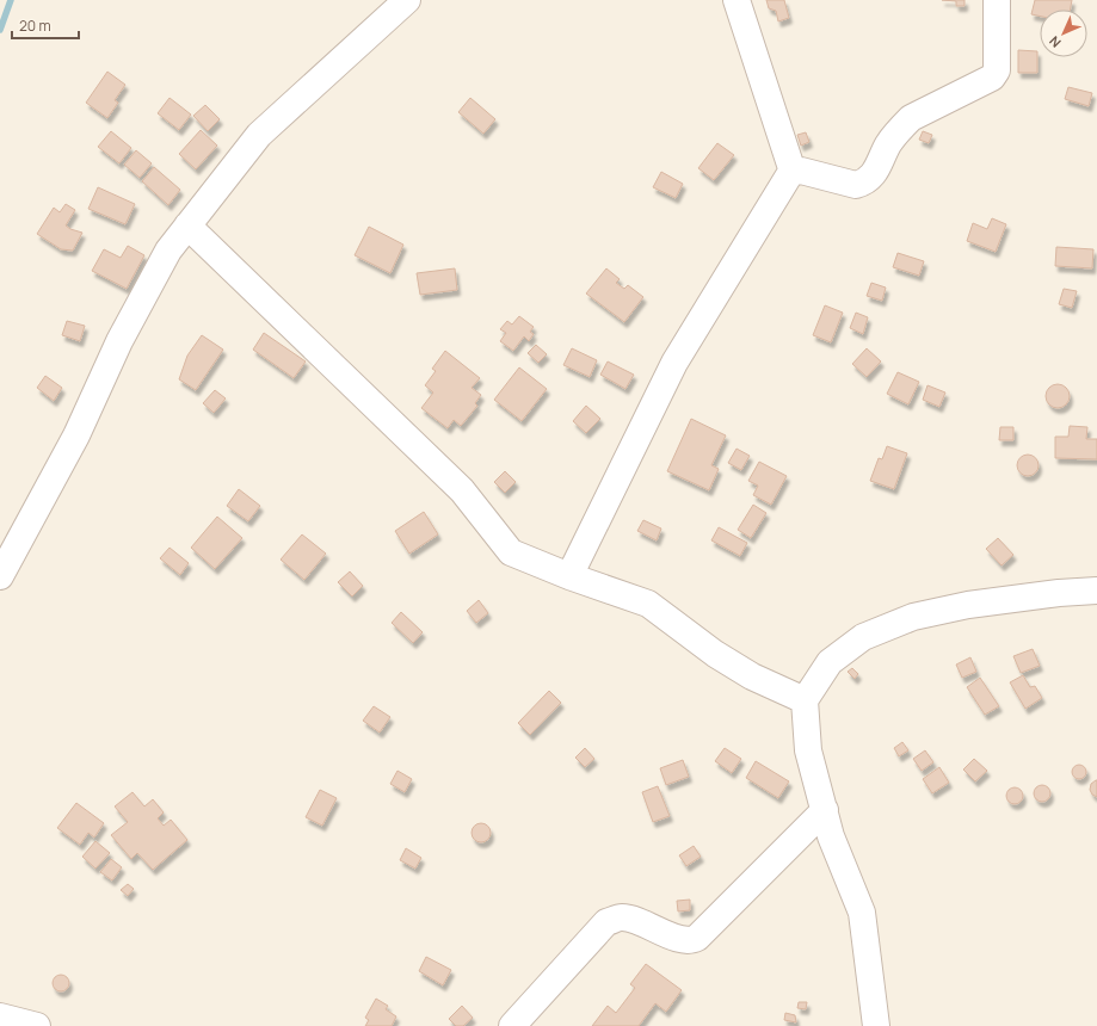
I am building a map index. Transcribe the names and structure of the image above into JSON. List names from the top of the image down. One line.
{"scale_bar":"20 m","north":"bottom left"}
